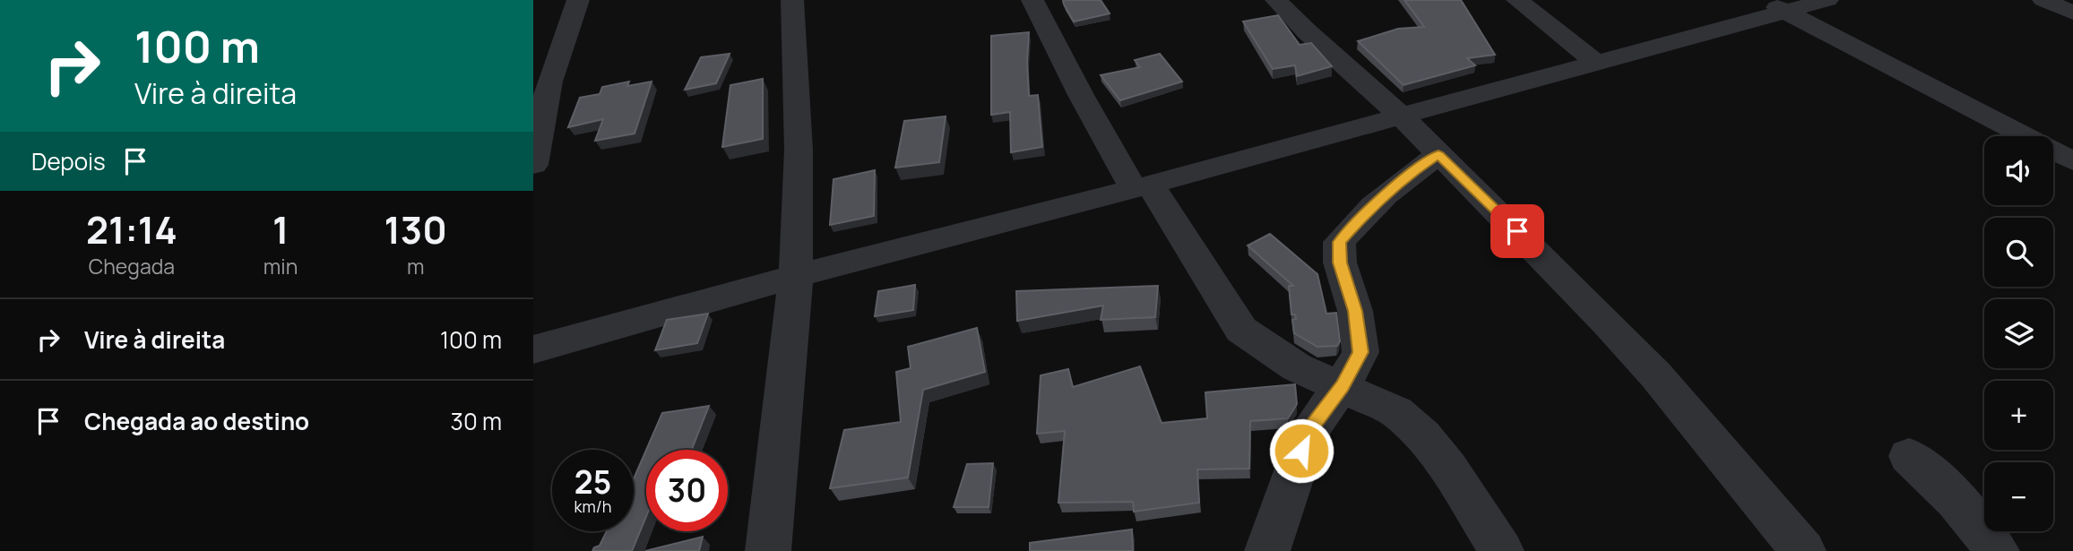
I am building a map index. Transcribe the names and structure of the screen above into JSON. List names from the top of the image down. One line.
{"page":{"turn":["100 m","Vire à direita"],"then":"Depois","map_buttons":["+","−"],"eta":["21:14","Chegada","1","min","130","m"],"list":[{"name":"Vire à direita","value":"100 m"},{"name":"Chegada ao destino","value":"30 m"}],"speed":"25 km/h","limit":"30"}}
